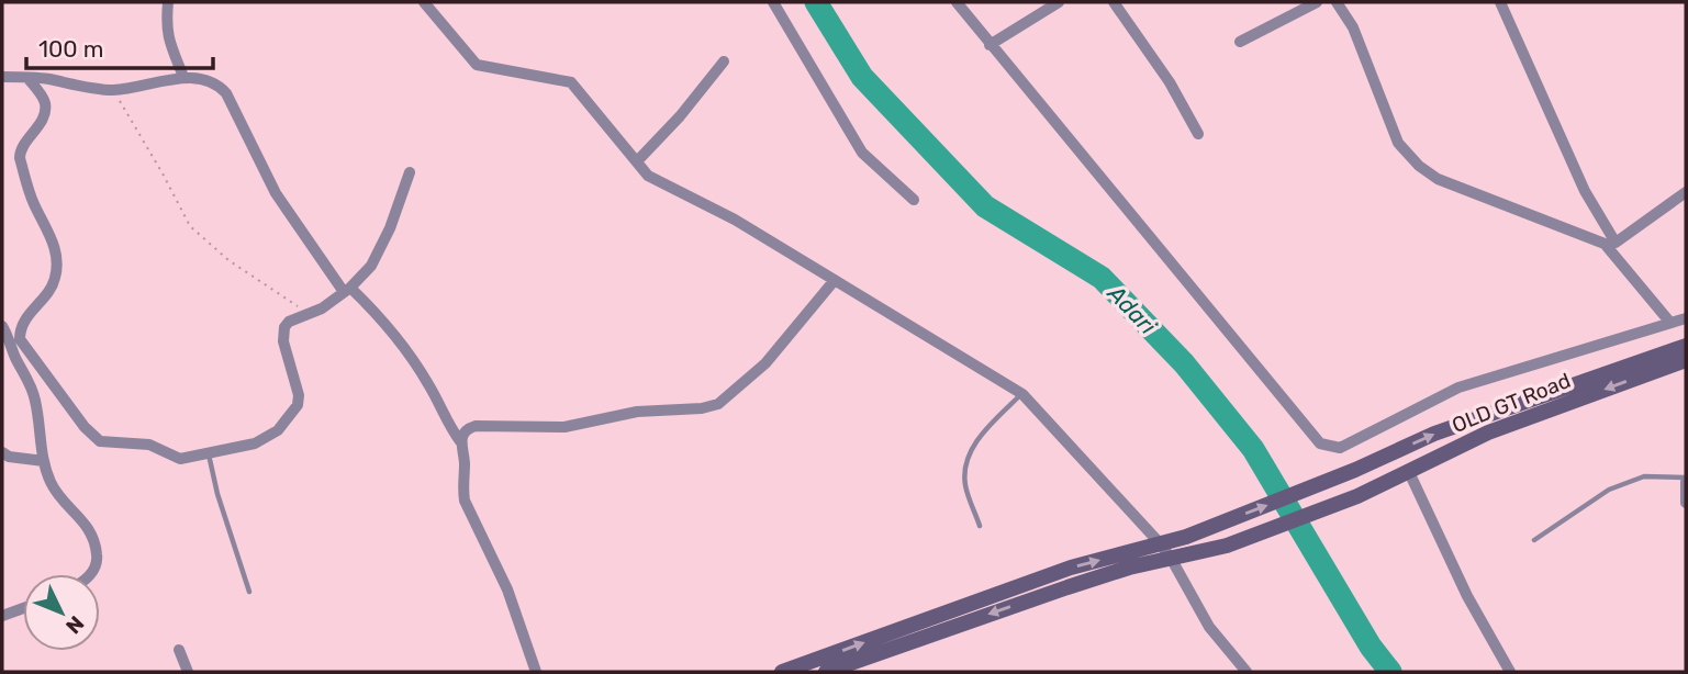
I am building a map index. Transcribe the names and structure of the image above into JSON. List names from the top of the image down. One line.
{"streets":{"main road":["OLD GT Road"]},"water":["Adari"],"scale_bar":"100 m","north":"bottom right"}
